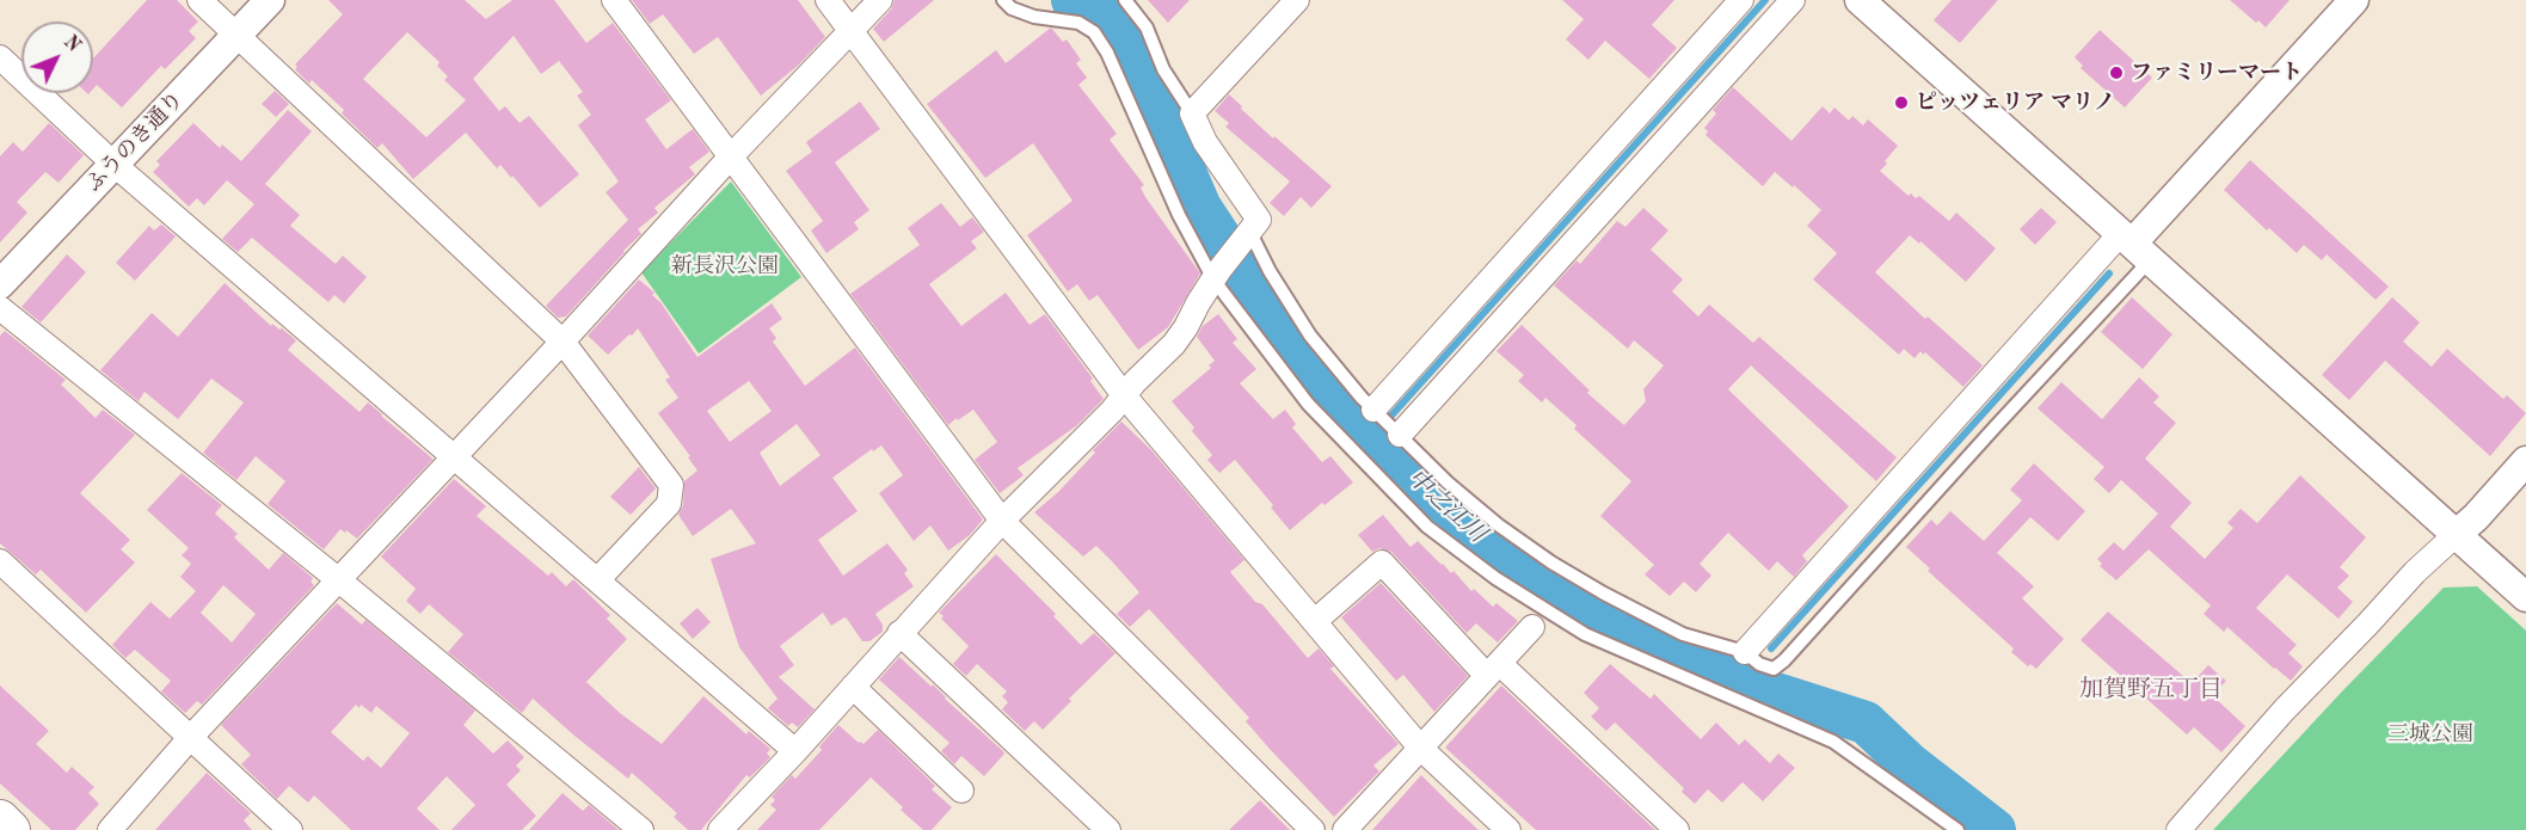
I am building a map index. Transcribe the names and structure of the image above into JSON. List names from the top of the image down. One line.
{"streets":{"street":["ふうのき通り"]},"districts":["加賀野五丁目"],"water":["中之江川"],"parks":["新長沢公園","三城公園"],"places":["ファミリーマート","ピッツェリア マリノ"],"north":"top right"}
